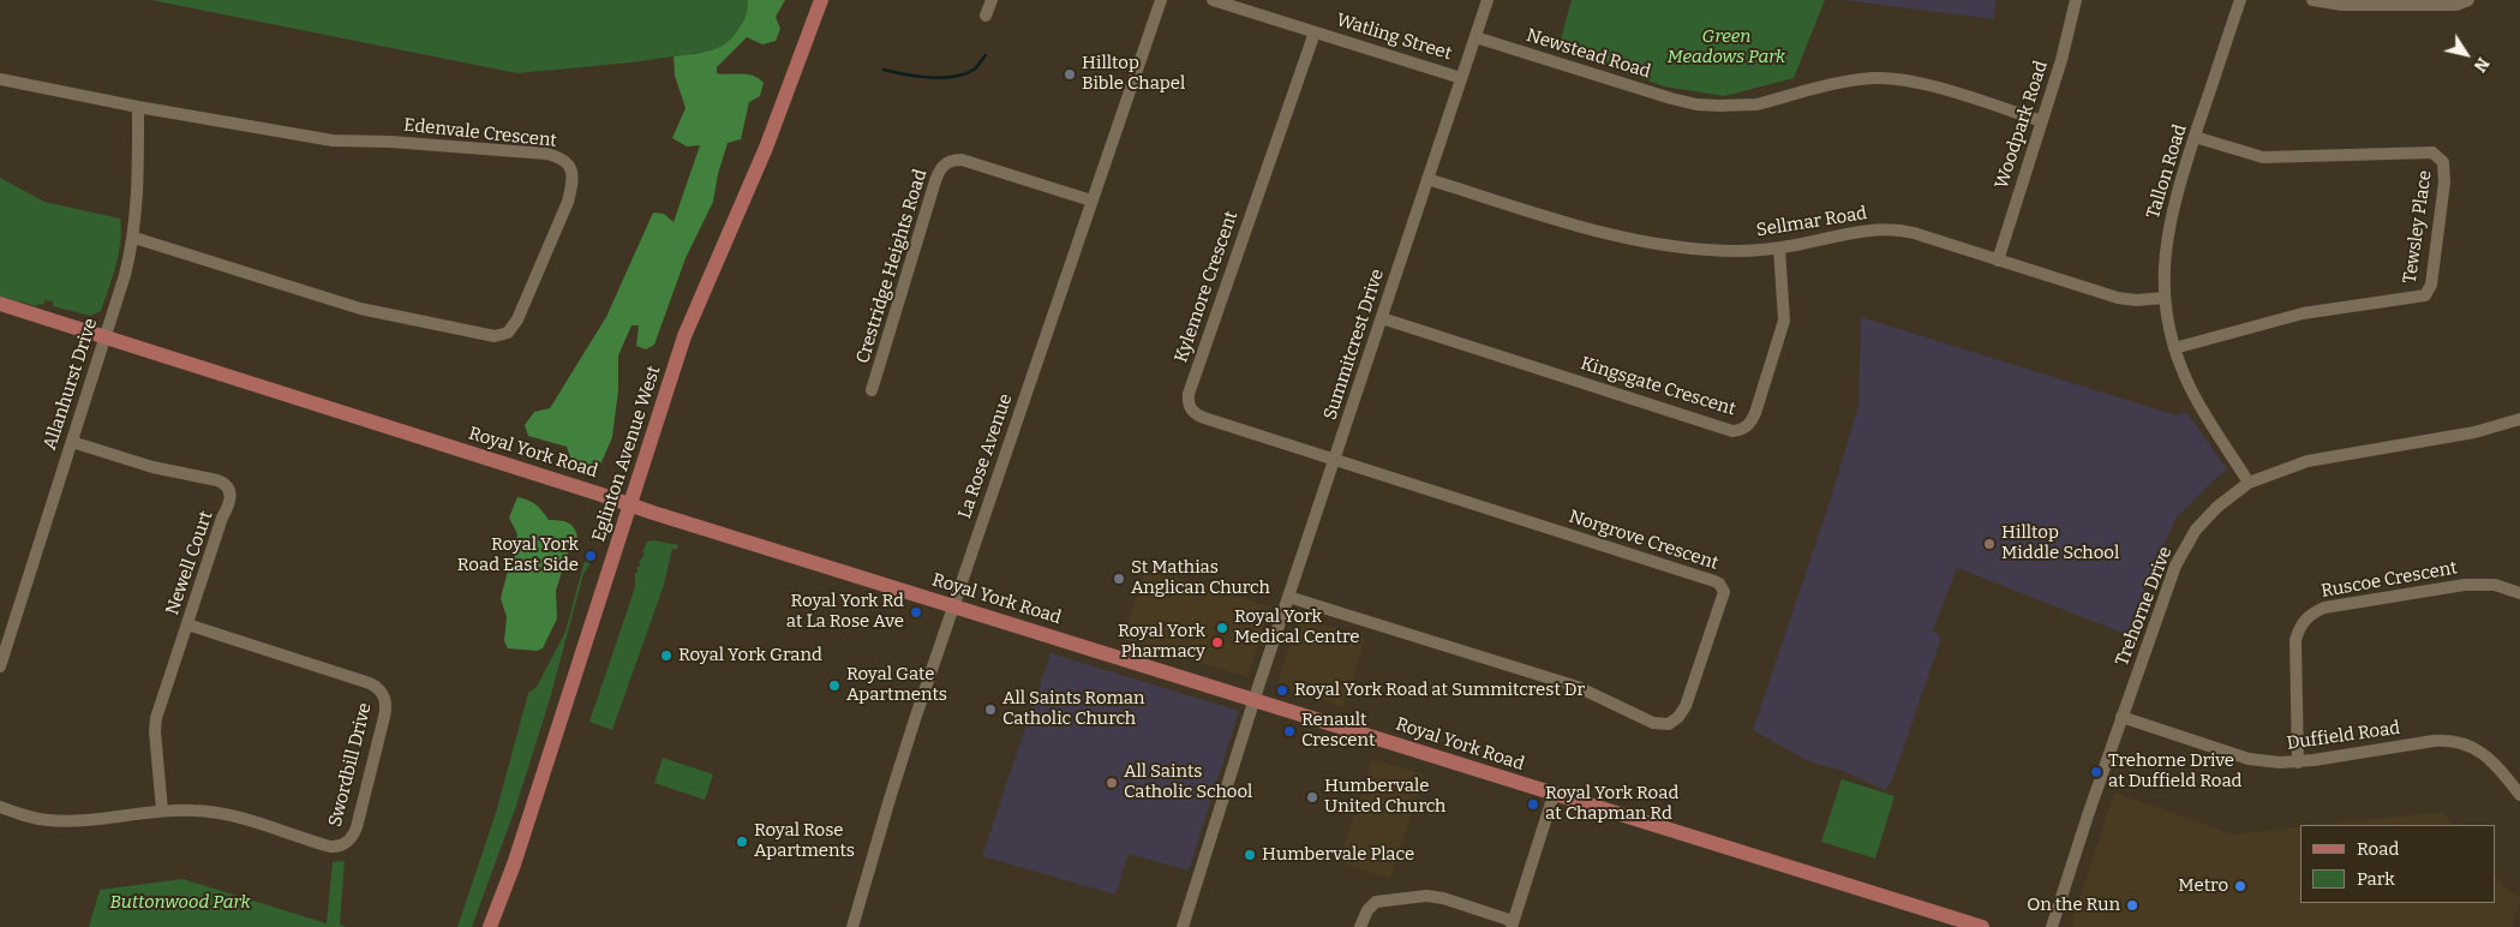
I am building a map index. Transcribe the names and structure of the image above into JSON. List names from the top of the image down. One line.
{"streets":{"main road":["Royal York Road","Eglinton Avenue West"],"street":["Watling Street","Newstead Road","Woodpark Road","Edenvale Crescent","Tallon Road","Sellmar Road","Tewsley Place","Crestridge Heights Road","Kylemore Crescent","Summitcrest Drive","Allanhurst Drive","Kingsgate Crescent","La Rose Avenue","Norgrove Crescent","Newell Court","Ruscoe Crescent","Trehorne Drive","Duffield Road","Swordbill Drive"]},"crossings":[["Watling Street","Kylemore Crescent"],["Watling Street","Summitcrest Drive"],["Newstead Road","Woodpark Road"],["Newstead Road","Summitcrest Drive"],["Woodpark Road","Sellmar Road"],["Edenvale Crescent","Allanhurst Drive"],["Tallon Road","Sellmar Road"],["Tallon Road","Tewsley Place"],["Tallon Road","Trehorne Drive"],["Sellmar Road","Summitcrest Drive"],["Sellmar Road","Kingsgate Crescent"],["Crestridge Heights Road","La Rose Avenue"],["Kylemore Crescent","Summitcrest Drive"],["Kylemore Crescent","Norgrove Crescent"],["Summitcrest Drive","Kingsgate Crescent"],["Summitcrest Drive","Royal York Road"],["Summitcrest Drive","Norgrove Crescent"],["Allanhurst Drive","Royal York Road"],["Allanhurst Drive","Newell Court"],["Royal York Road","Eglinton Avenue West"],["Royal York Road","La Rose Avenue"],["Newell Court","Swordbill Drive"],["Ruscoe Crescent","Duffield Road"],["Trehorne Drive","Duffield Road"]],"parks":["Green Meadows Park","Buttonwood Park"],"places":["Hilltop Bible Chapel","Hilltop Middle School","Royal York Road East Side","St Mathias Anglican Church","Royal York Rd at La Rose Ave","Royal York Medical Centre","Royal York Pharmacy","Royal York Grand","Royal Gate Apartments","Royal York Road at Summitcrest Dr","All Saints Roman Catholic Church","Renault Crescent","Trehorne Drive at Duffield Road","All Saints Catholic School","Humbervale United Church","Royal York Road at Chapman Rd","Royal Rose Apartments","Humbervale Place","Metro","On the Run"],"legend":["Road","Park"],"north":"bottom right"}
